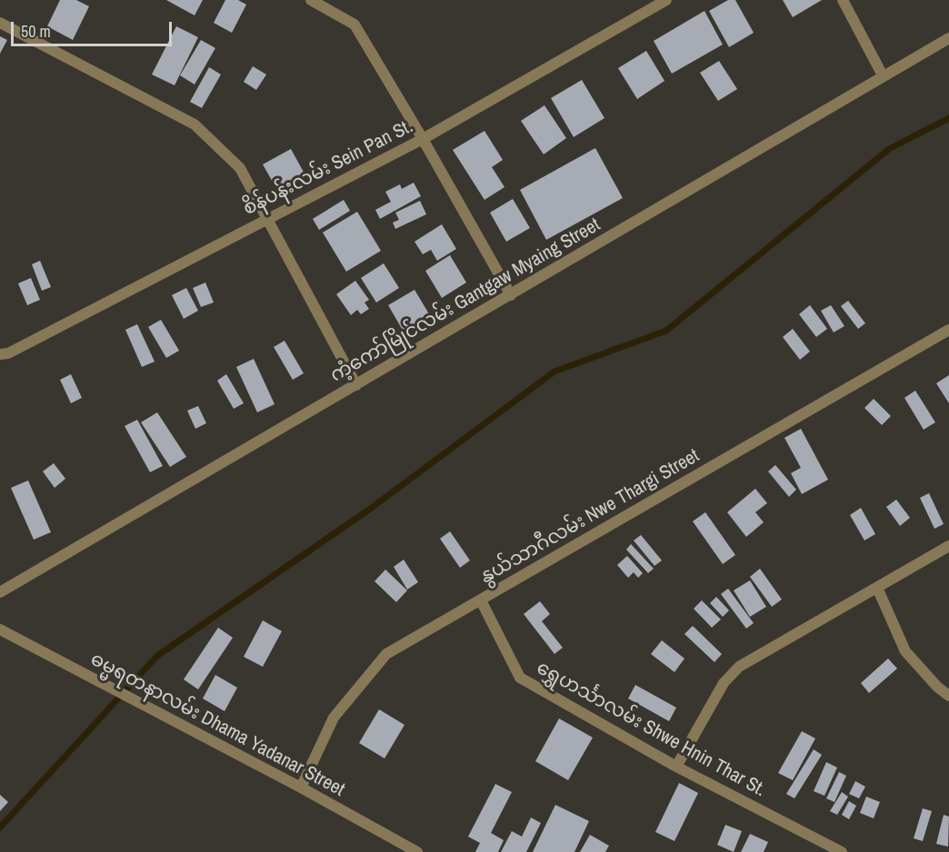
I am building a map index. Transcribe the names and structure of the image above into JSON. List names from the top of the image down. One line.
{"streets":{"street":["စိန်ပန်းလမ်း Sein Pan St.","ကံ့ကော်မြိုင်လမ်း Gantgaw Myaing Street","နွယ်သာဂီလမ်း Nwe Thargi Street","ဓမ္မရတနာလမ်း Dhama Yadanar Street","ရွှေဟင်္သာလမ်း Shwe Hnin Thar St."]},"crossings":[["နွယ်သာဂီလမ်း Nwe Thargi Street","ဓမ္မရတနာလမ်း Dhama Yadanar Street"],["နွယ်သာဂီလမ်း Nwe Thargi Street","ရွှေဟင်္သာလမ်း Shwe Hnin Thar St."]],"scale_bar":"50 m"}
